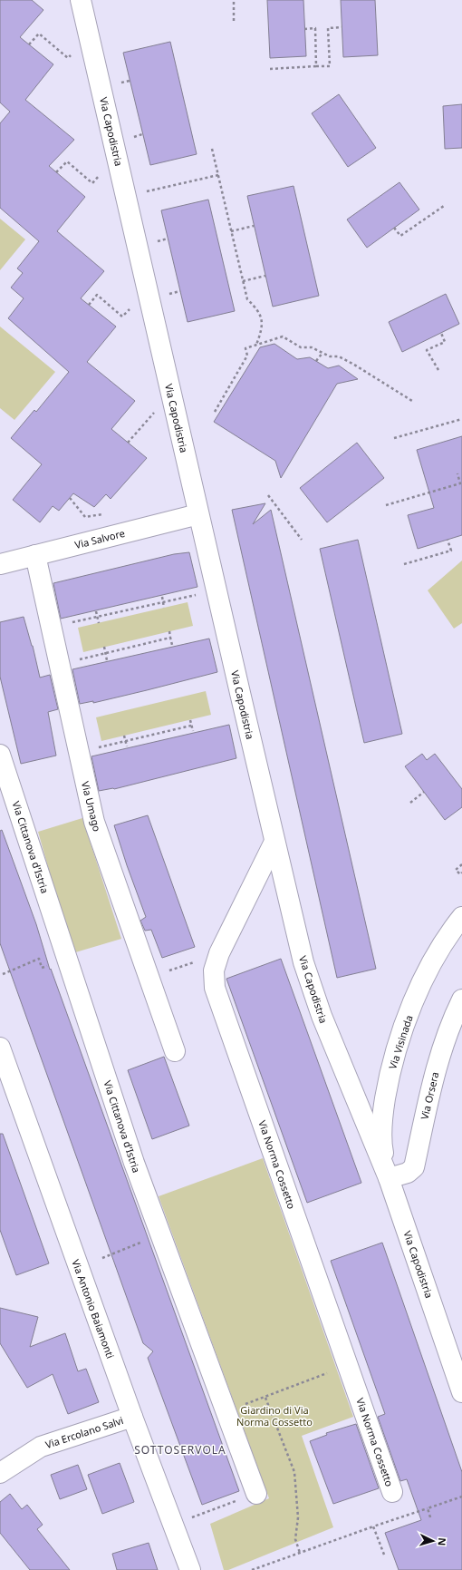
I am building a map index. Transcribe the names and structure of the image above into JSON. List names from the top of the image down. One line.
{"streets":{"street":["Via Capodistria","Via Salvore","Via Umago","Via Cittanova d'Istria","Via Visinada","Via Orsera","Via Norma Cossetto","Via Antonio Baiamonti","Via Ercolano Salvi"]},"crossings":[["Via Capodistria","Via Salvore"],["Via Capodistria","Via Visinada"],["Via Capodistria","Via Orsera"],["Via Capodistria","Via Norma Cossetto"],["Via Salvore","Via Umago"],["Via Visinada","Via Orsera"],["Via Antonio Baiamonti","Via Ercolano Salvi"]],"districts":["SOTTOSERVOLA"],"parks":["Giardino di Via Norma Cossetto"],"north":"right"}
